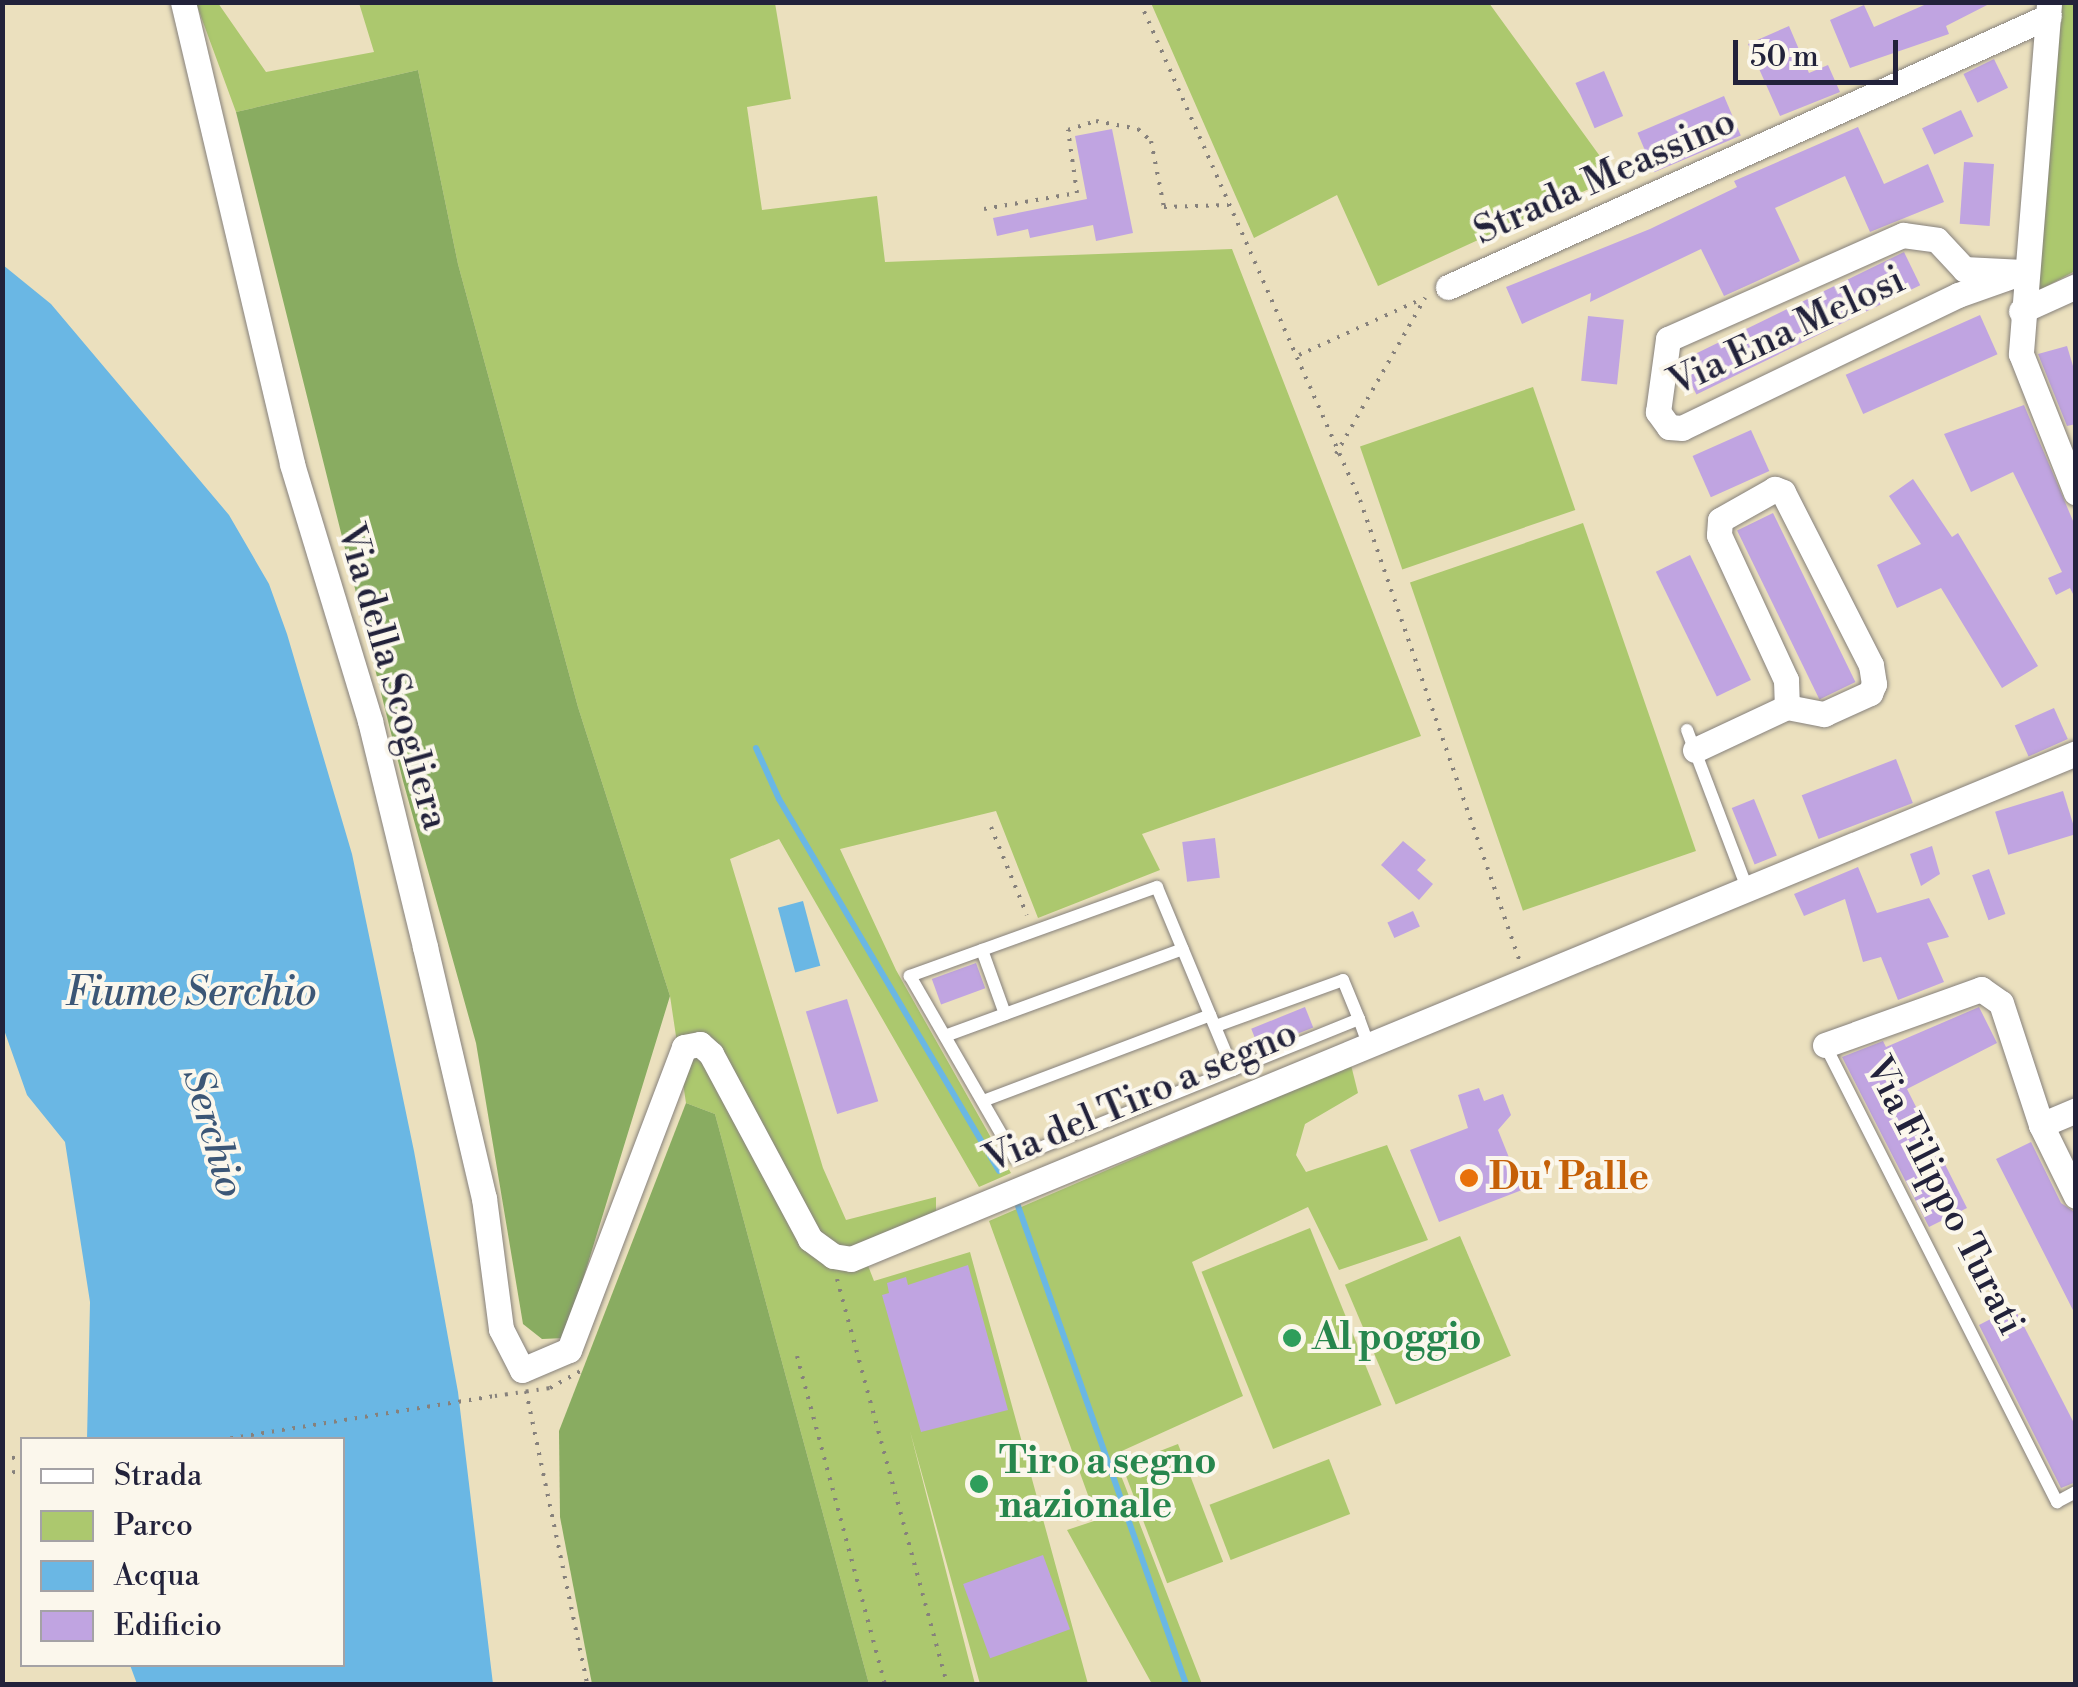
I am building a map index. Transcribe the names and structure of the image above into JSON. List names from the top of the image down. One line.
{"streets":{"street":["Strada Meassino","Via Ena Melosi","Via della Scogliera","Via del Tiro a segno","Via Filippo Turati"]},"water":["Fiume Serchio","Serchio"],"places":["Du' Palle","Al poggio","Tiro a segno nazionale"],"legend":["Strada","Parco","Acqua","Edificio"],"scale_bar":"50 m"}
